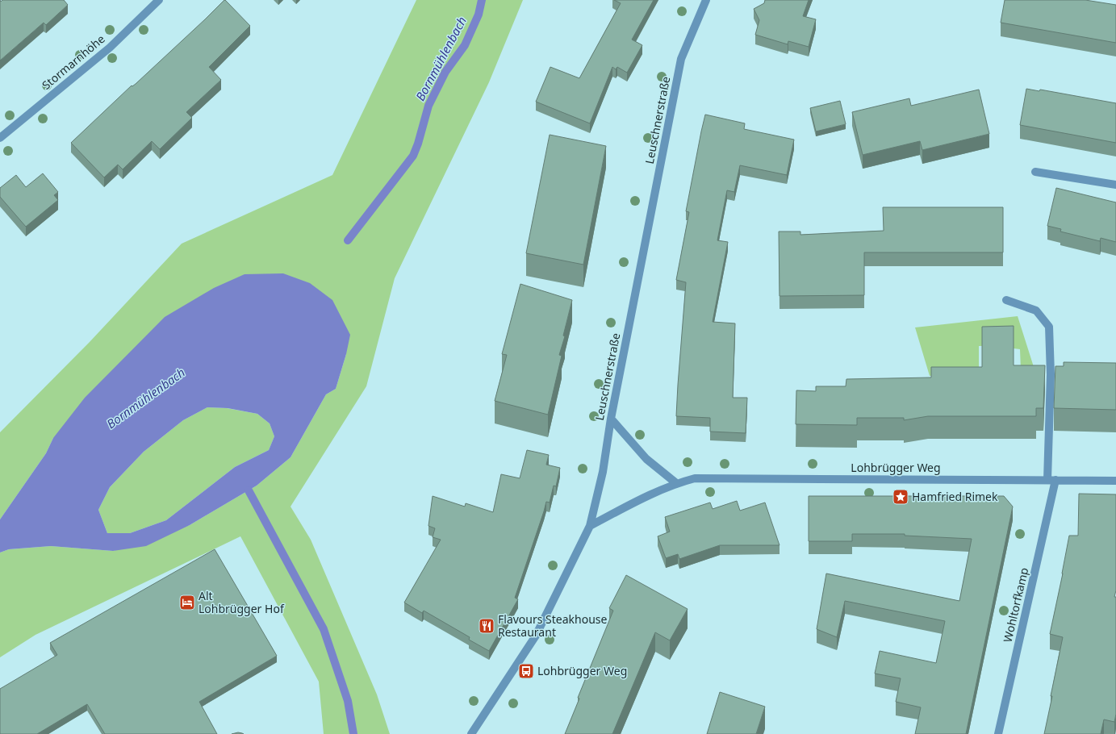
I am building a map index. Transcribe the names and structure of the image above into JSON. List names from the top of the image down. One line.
{"streets":{"street":["Stormarnhöhe","Leuschnerstraße","Lohbrügger Weg","Wohltorfkamp"]},"crossings":[["Leuschnerstraße","Lohbrügger Weg"],["Lohbrügger Weg","Wohltorfkamp"]],"water":["Bornmühlenbach"],"places":{"place":["Hamfried Rimek"],"hotel":["Alt Lohbrügger Hof"],"restaurant":["Flavours Steakhouse Restaurant"],"bus stop":["Lohbrügger Weg"]}}
